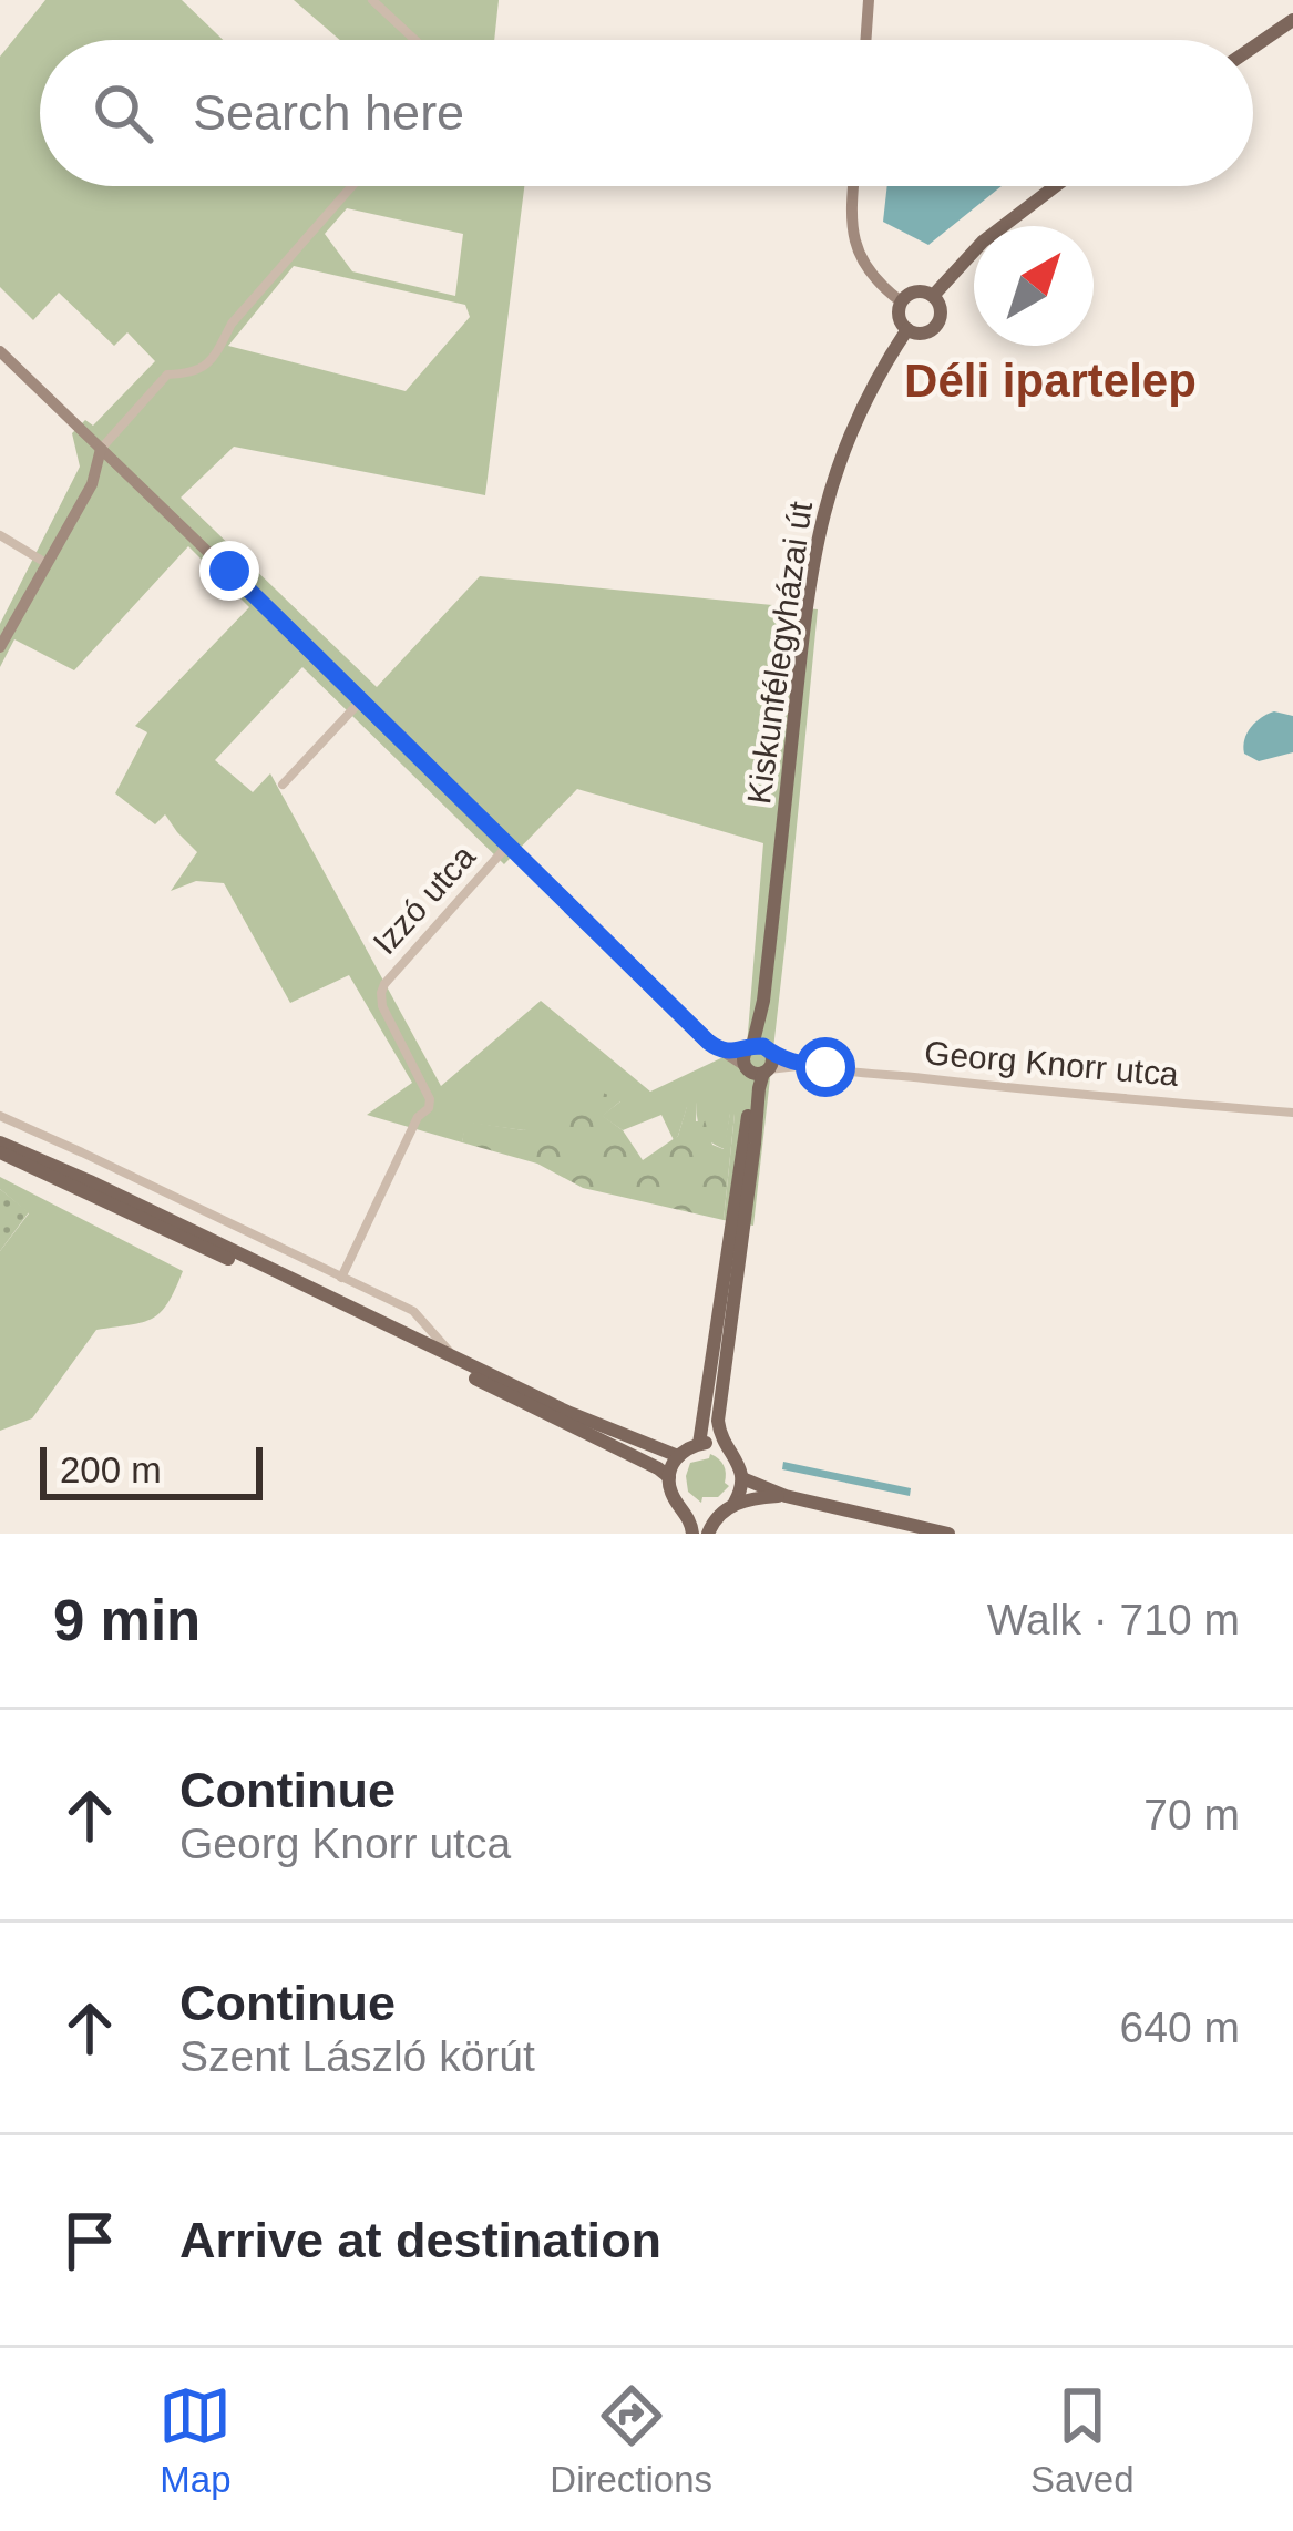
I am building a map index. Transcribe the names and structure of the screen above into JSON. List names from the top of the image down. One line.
{"streets":{"main road":["Kiskunfélegyházai út"],"street":["Izzó utca","Georg Knorr utca"]},"crossings":[["Kiskunfélegyházai út","Georg Knorr utca"]],"districts":["Déli ipartelep"],"scale_bar":"200 m","north":"top right","page":{"search":"Search here","scale":"200 m","heading":["9 min","Walk · 710 m"],"list":[["Continue","Georg Knorr utca","70 m"],["Continue","Szent László körút","640 m"],"Arrive at destination"],"nav":["Map","Directions","Saved"]}}
